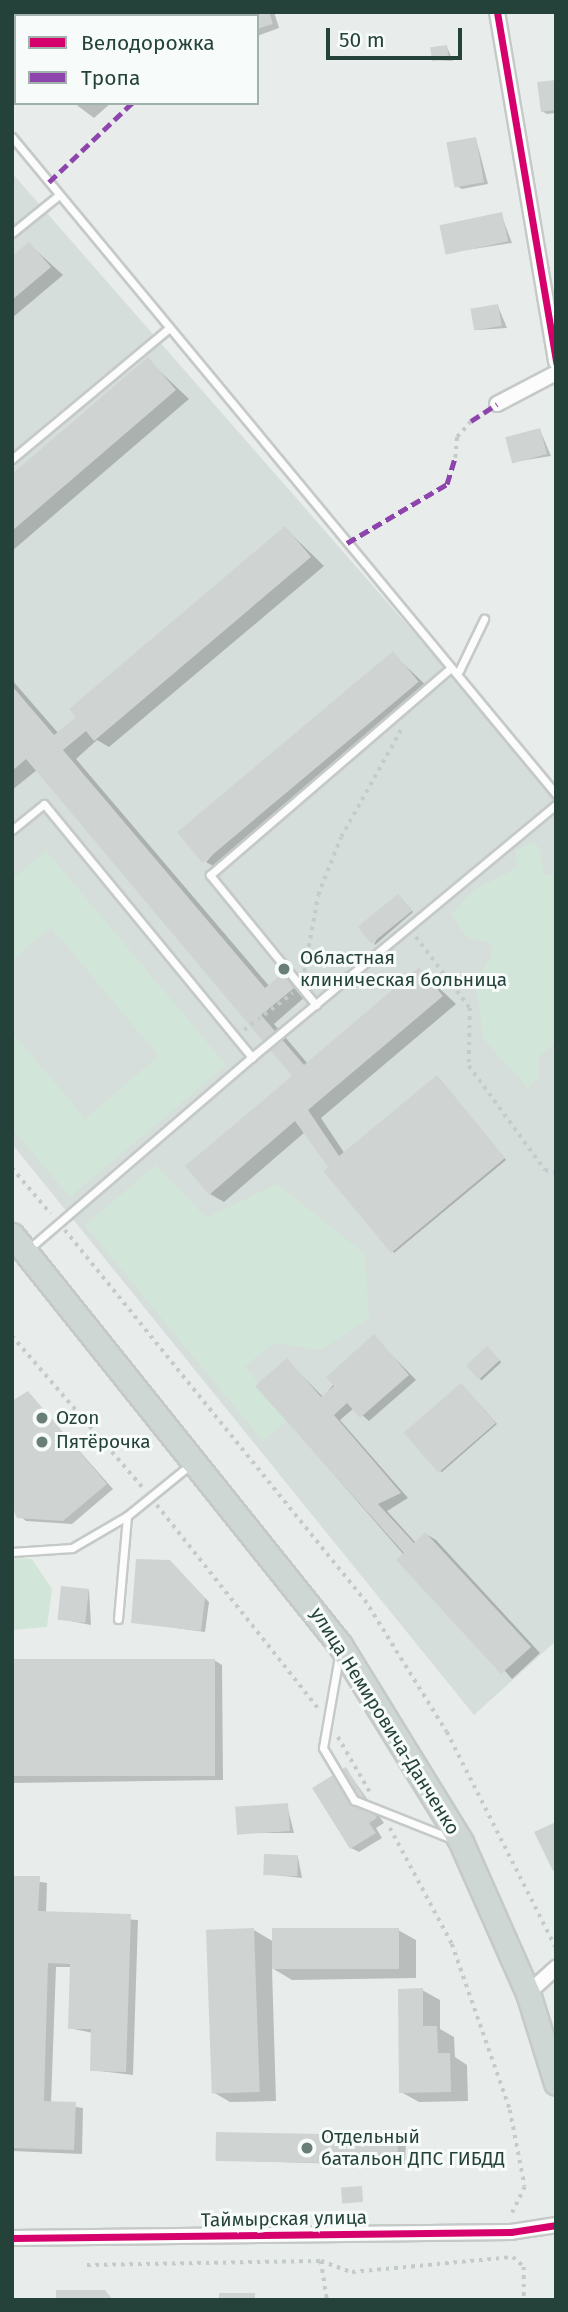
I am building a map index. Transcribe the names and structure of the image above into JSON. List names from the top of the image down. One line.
{"streets":{"main road":["улица Немировича-Данченко"],"street":["Таймырская улица"]},"places":["Областная клиническая больница","Ozon","Пятёрочка","Отдельный батальон ДПС ГИБДД"],"legend":["Велодорожка","Тропа"],"scale_bar":"50 m"}
